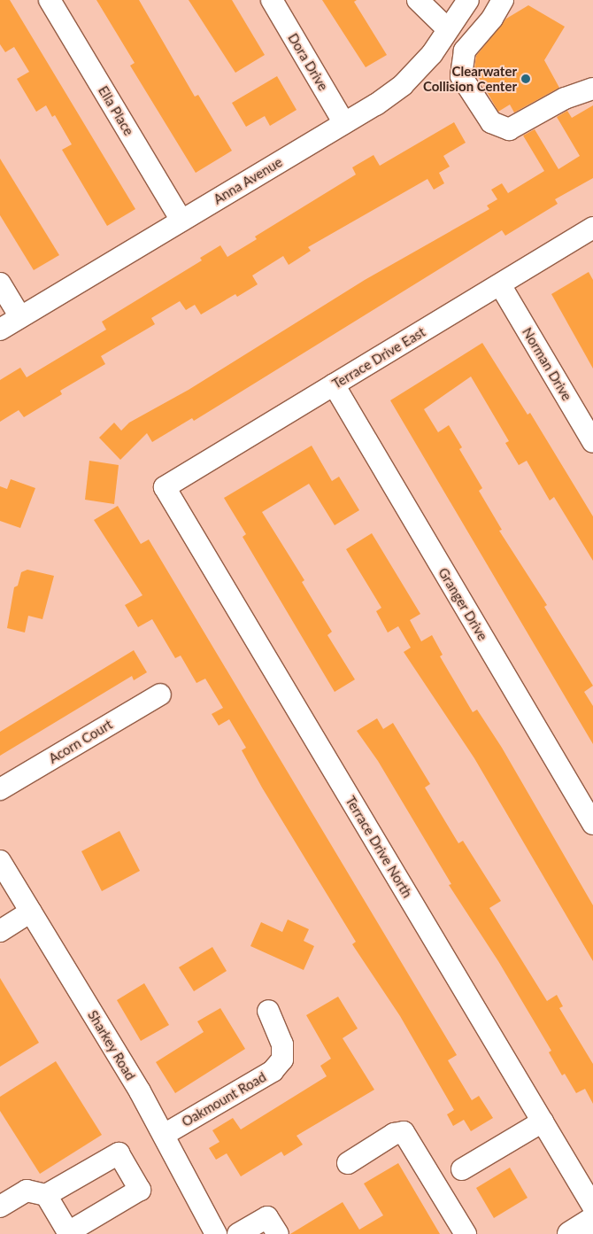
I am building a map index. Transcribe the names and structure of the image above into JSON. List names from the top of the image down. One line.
{"streets":{"street":["Dora Drive","Ella Place","Anna Avenue","Terrace Drive East","Norman Drive","Granger Drive","Acorn Court","Terrace Drive North","Sharkey Road","Oakmount Road"]},"crossings":[["Dora Drive","Anna Avenue"],["Ella Place","Anna Avenue"],["Terrace Drive East","Norman Drive"],["Terrace Drive East","Granger Drive"],["Terrace Drive East","Terrace Drive North"],["Sharkey Road","Oakmount Road"]],"places":["Clearwater Collision Center"]}
